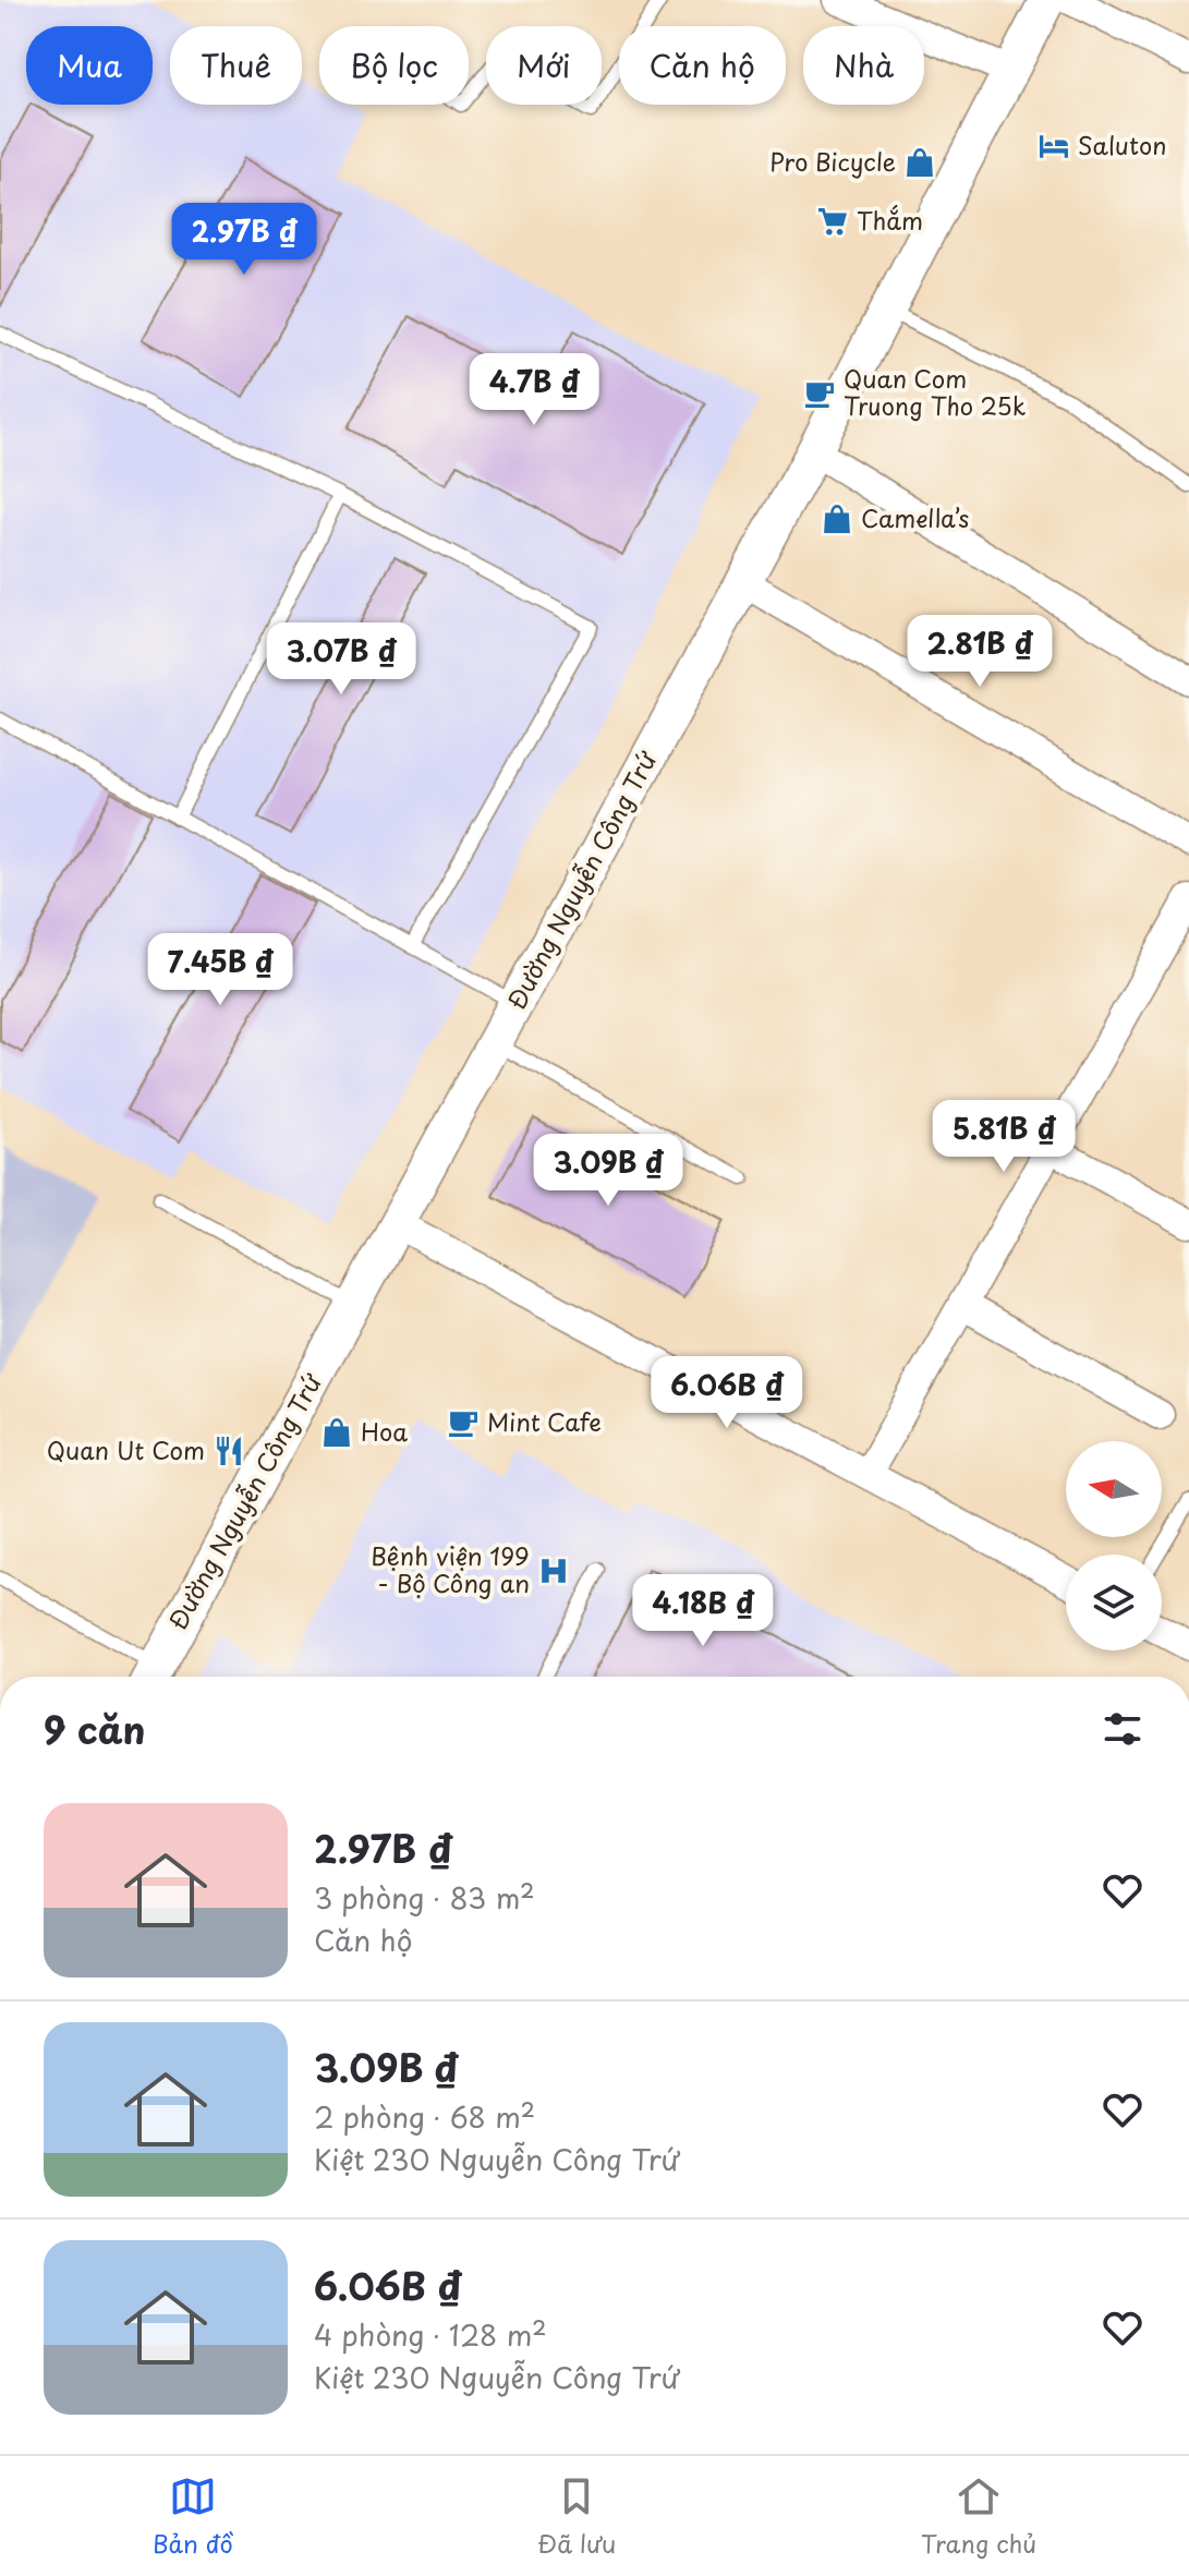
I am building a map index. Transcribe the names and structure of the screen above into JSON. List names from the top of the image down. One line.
{"streets":{"street":["Đường Nguyễn Công Trứ"]},"places":{"hotel":["Saluton"],"shop":["Pro Bicycle","Camella’s","Hoa"],"supermarket":["Thắm"],"cafe":["Quan Com Truong Tho 25k","Mint Cafe"],"restaurant":["Quan Ut Com"],"hospital":["Bệnh viện 199 - Bộ Công an"]},"north":"left","page":{"chip":["Mua","Thuê","Bộ lọc","Mới","Căn hộ","Nhà"],"price":["2.97B ₫","4.7B ₫","2.81B ₫","3.07B ₫","7.45B ₫","5.81B ₫","3.09B ₫","6.06B ₫","4.18B ₫"],"heading":"9 căn","list":[{"name":"2.97B ₫","note":"3 phòng · 83 m² · Căn hộ"},{"name":"3.09B ₫","note":"2 phòng · 68 m² · Kiệt 230 Nguyễn Công Trứ"},{"name":"6.06B ₫","note":"4 phòng · 128 m² · Kiệt 230 Nguyễn Công Trứ"}],"tabs":["Bản đồ","Đã lưu","Trang chủ"]}}
